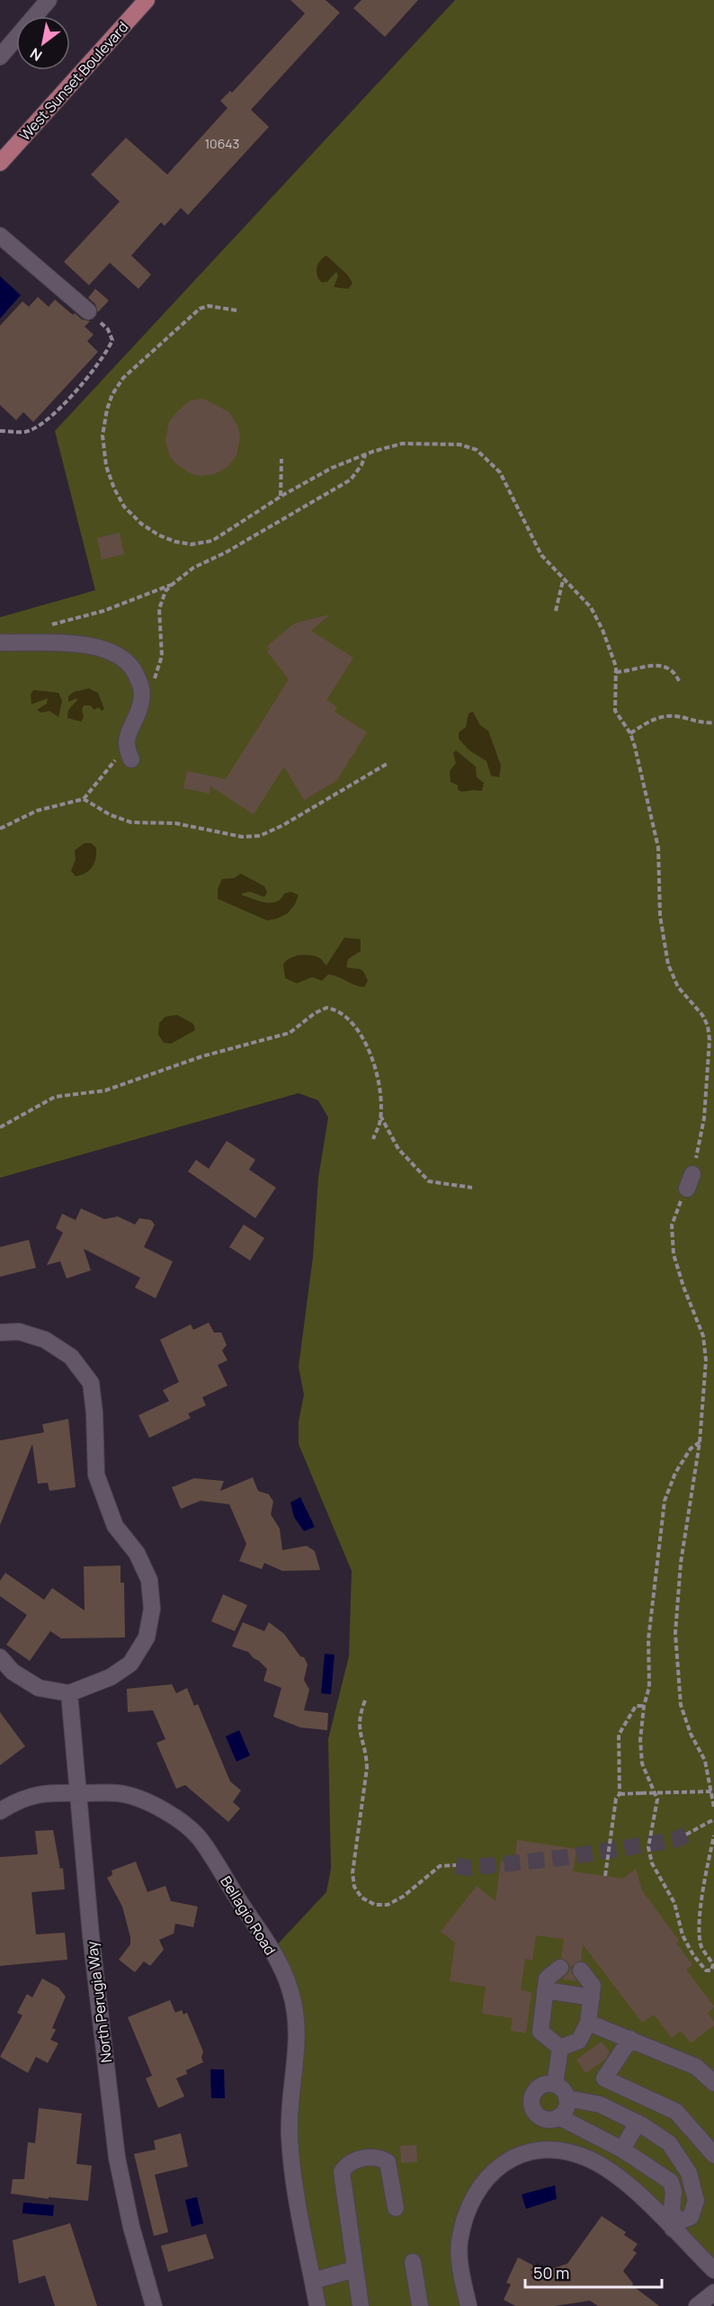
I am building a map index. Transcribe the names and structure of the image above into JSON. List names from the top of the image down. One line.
{"streets":{"main road":["West Sunset Boulevard"],"street":["Bellagio Road","North Perugia Way"]},"crossings":[["Bellagio Road","North Perugia Way"]],"house_numbers":["10643"],"scale_bar":"50 m","north":"bottom left"}
